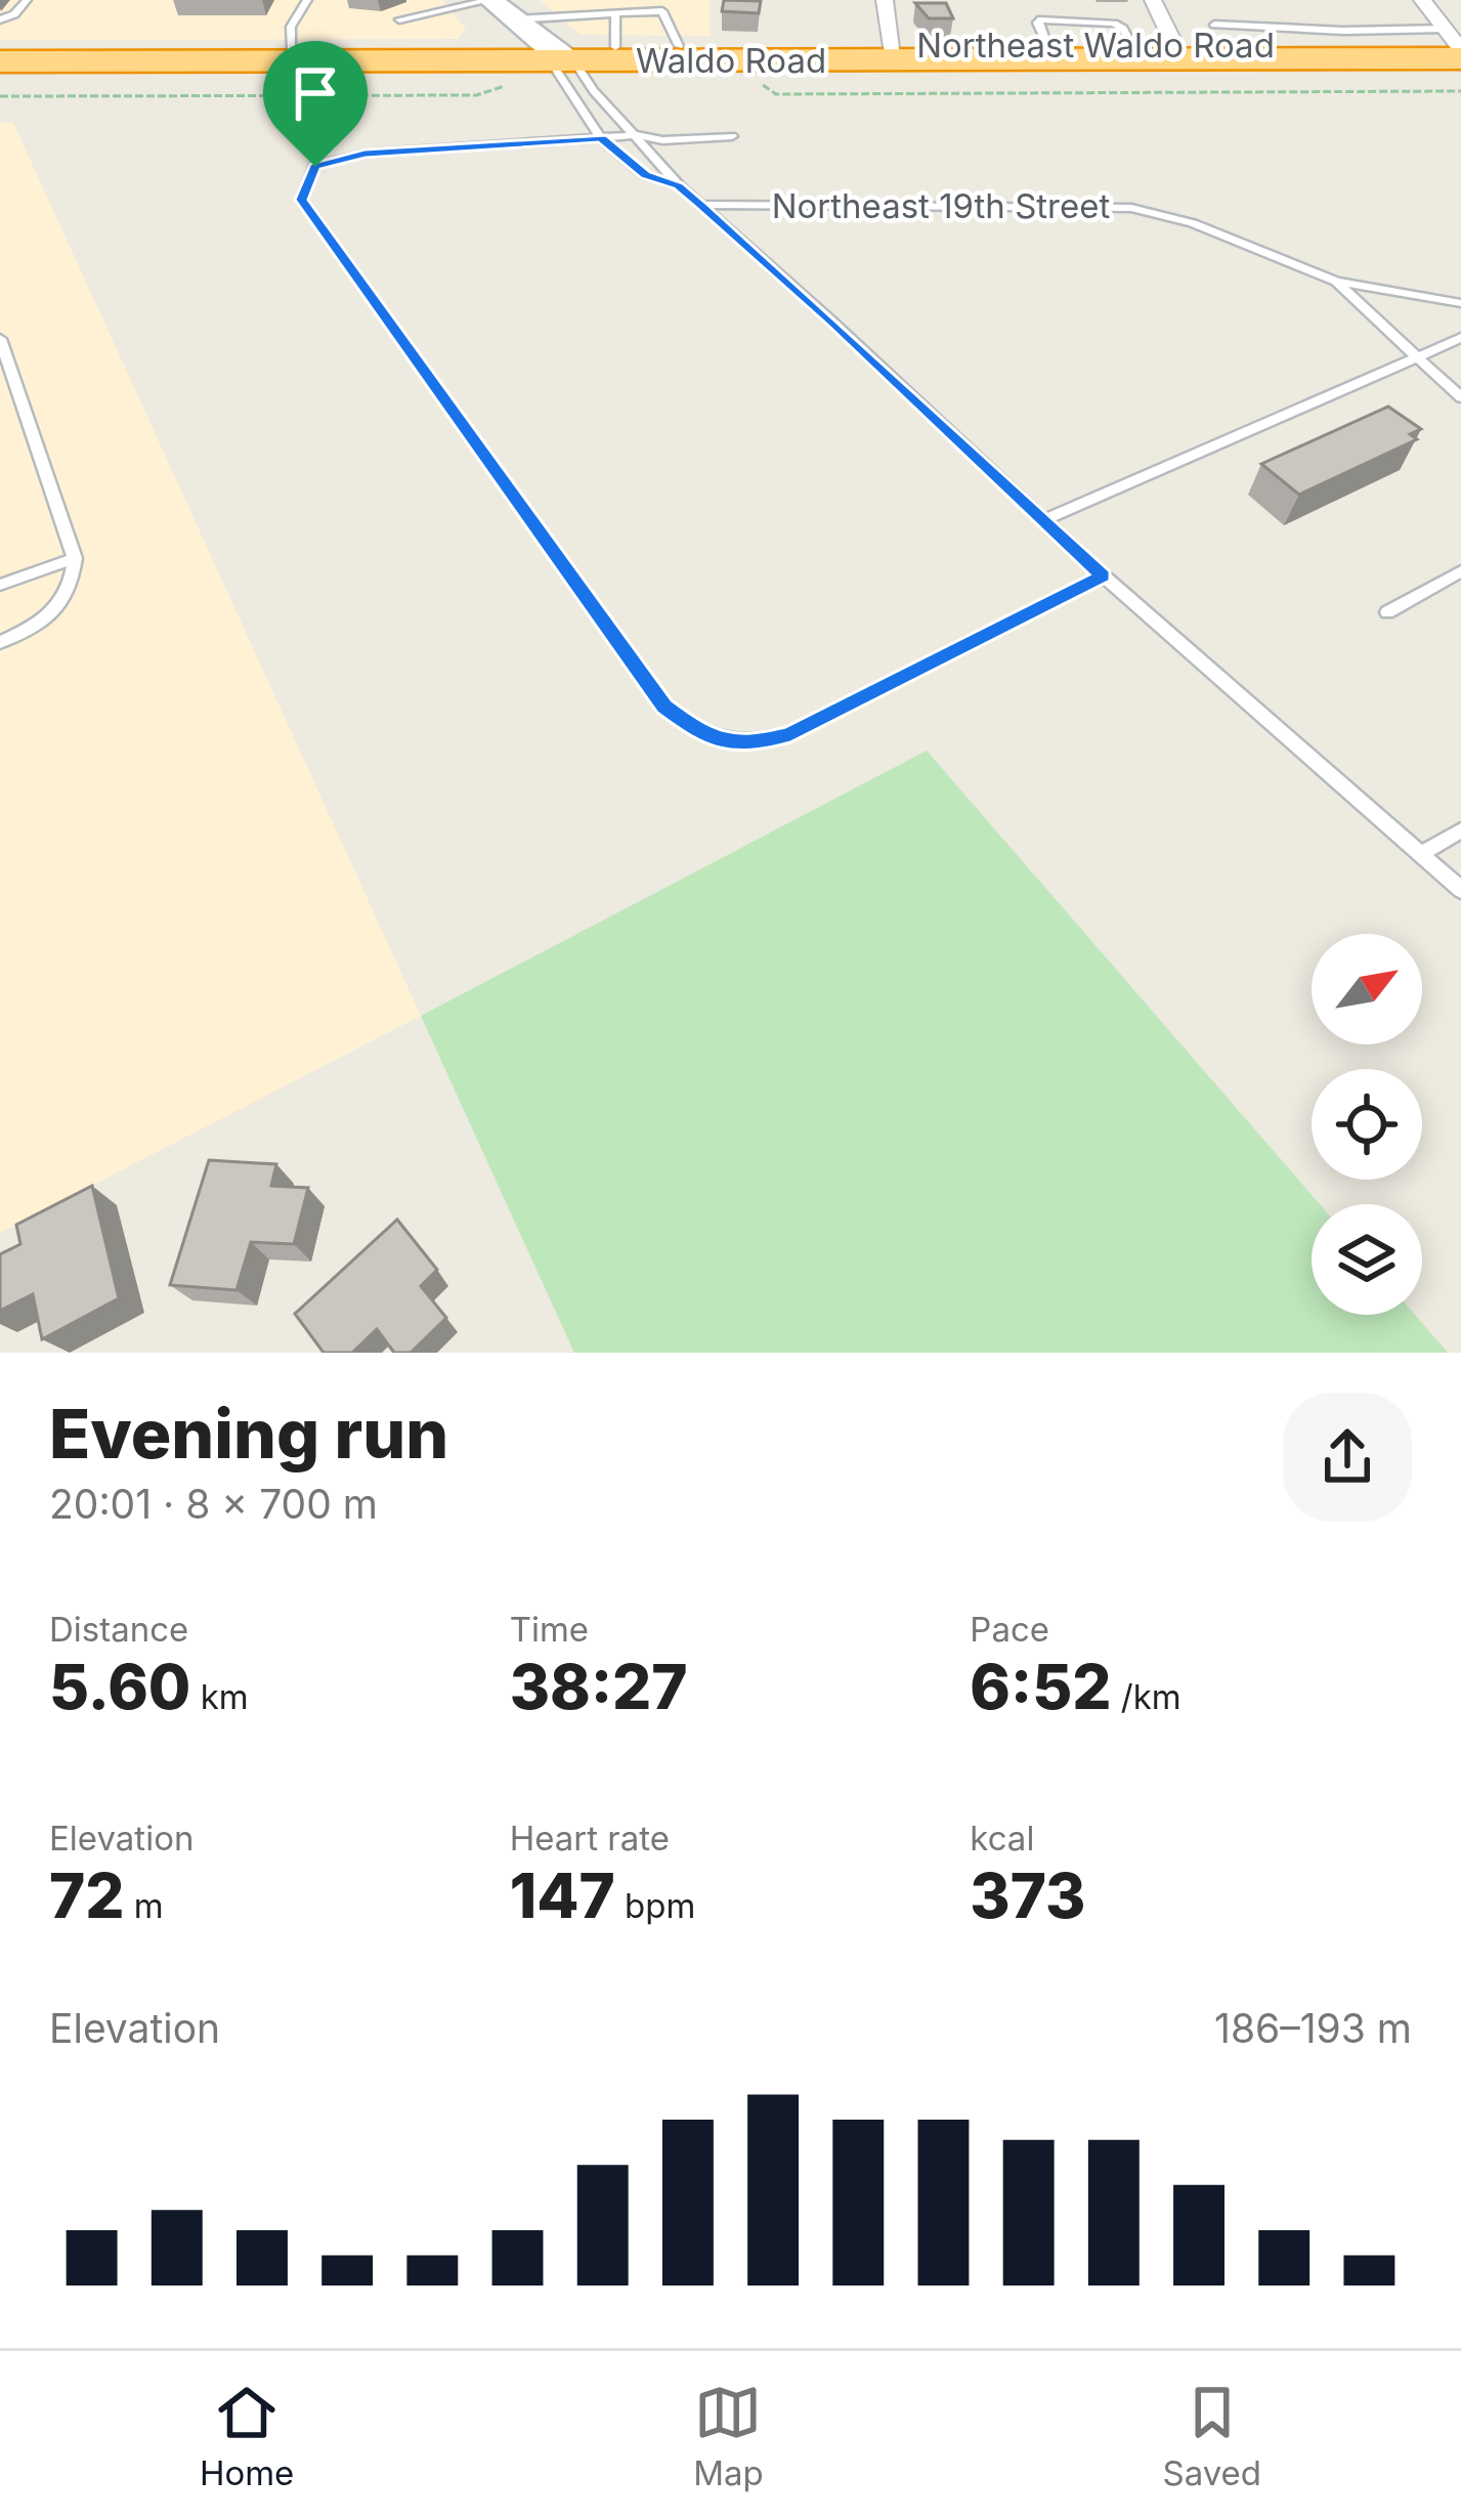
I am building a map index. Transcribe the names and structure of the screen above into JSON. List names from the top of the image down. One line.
{"streets":{"highway":["Northeast Waldo Road","Waldo Road"],"lane":["Northeast 19th Street"]},"crossings":[["Northeast Waldo Road","Waldo Road"]],"north":"top right","page":{"heading":["Evening run","20:01 · 8 × 700 m"],"stats":[["Distance","5.60 km"],["Time","38:27"],["Pace","6:52 /km"],["Elevation","72 m"],["Heart rate","147 bpm"],["kcal","373"]],"chart":["Elevation","186–193 m"],"tabs":["Home","Map","Saved"]}}
